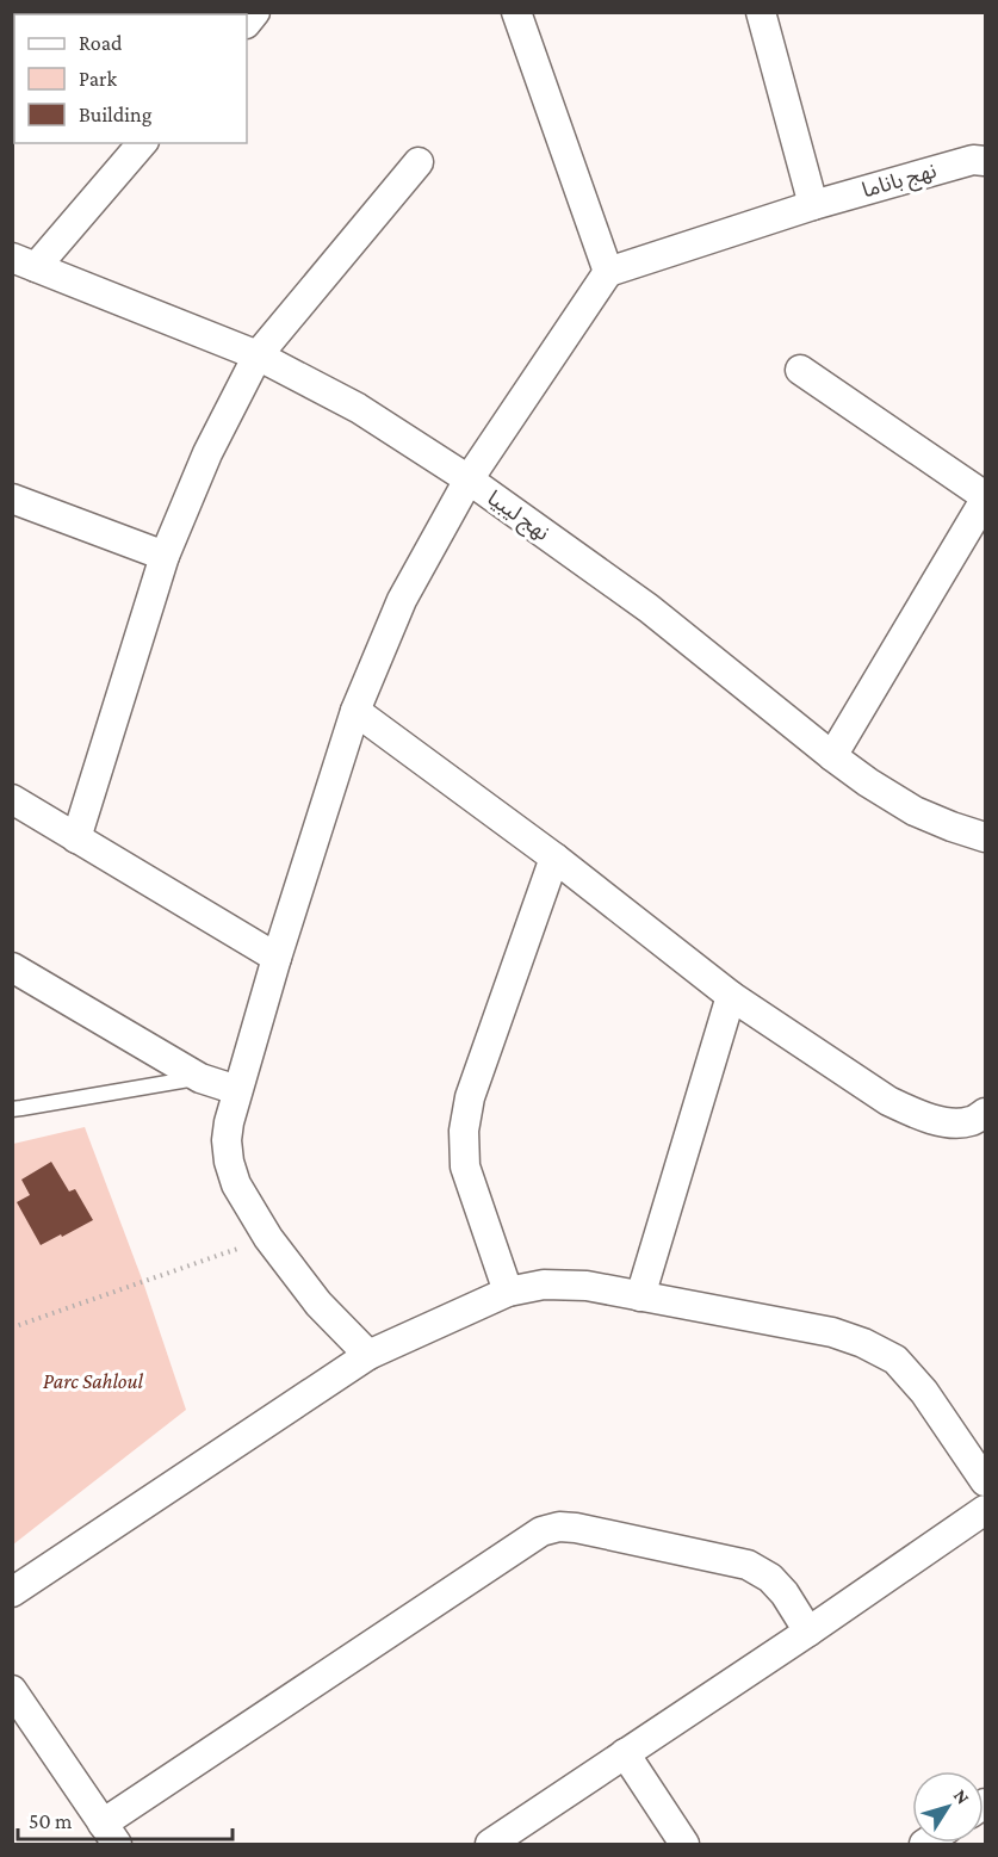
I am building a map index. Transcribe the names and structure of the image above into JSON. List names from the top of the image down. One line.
{"streets":{"street":["نهج باناما","نهج ليبيا"]},"parks":["Parc Sahloul"],"legend":["Road","Park","Building"],"scale_bar":"50 m","north":"top right"}
